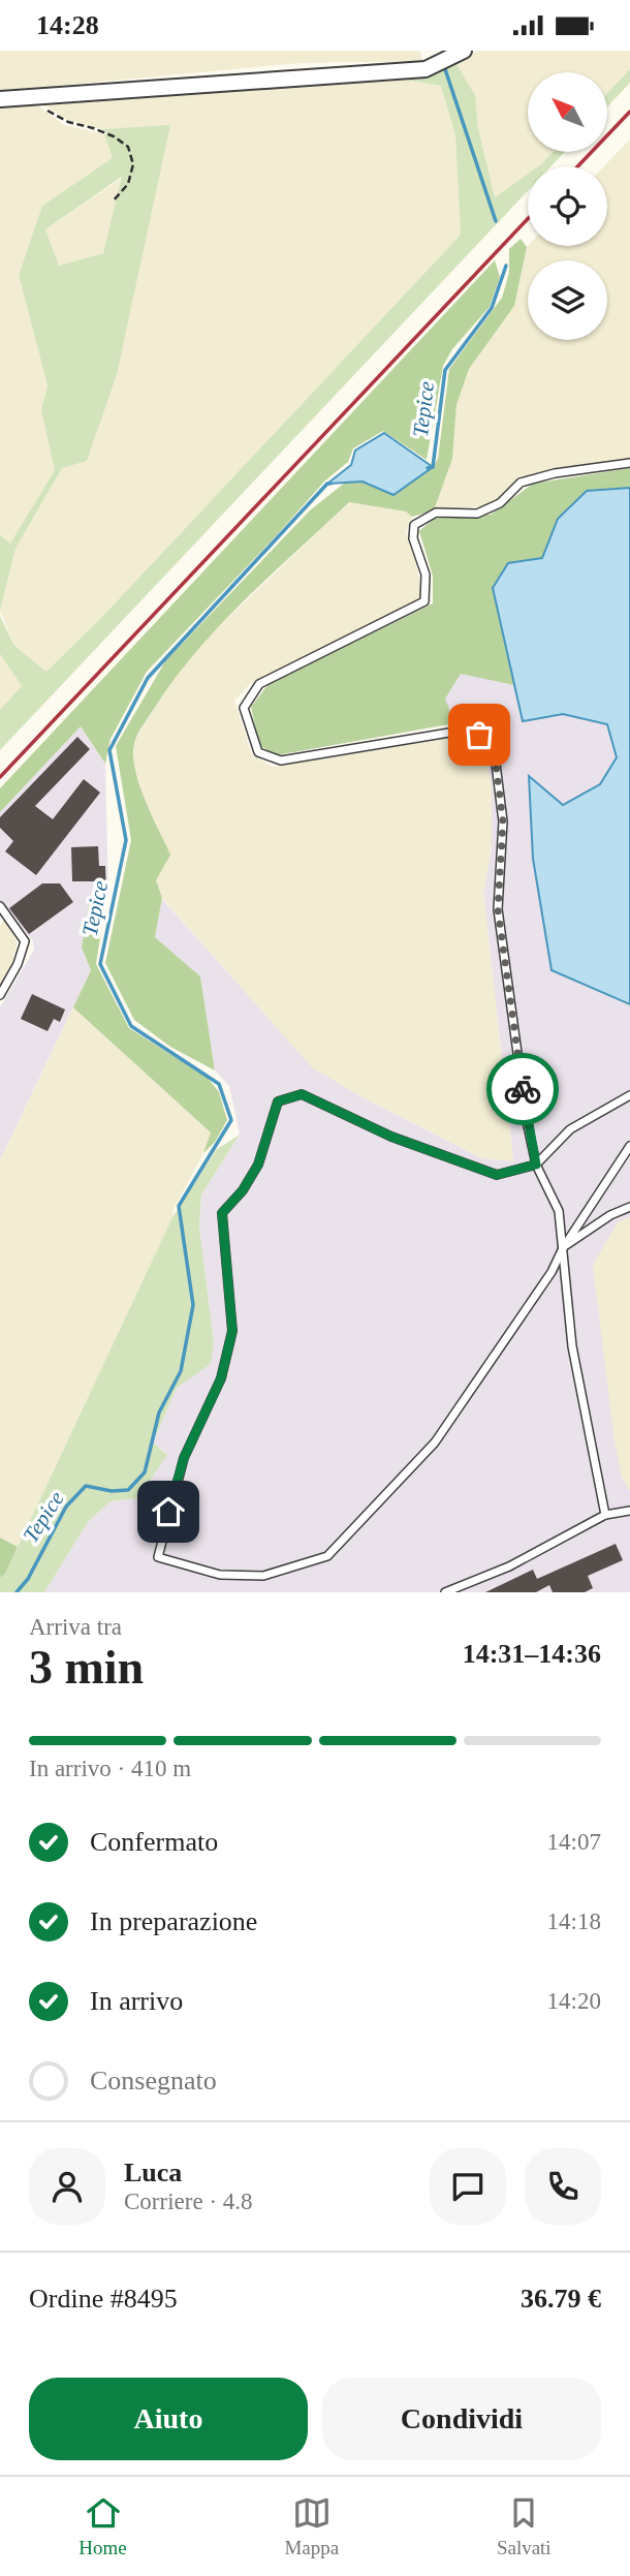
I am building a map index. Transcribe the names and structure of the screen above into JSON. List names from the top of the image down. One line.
{"water":["Tepice"],"north":"top left","page":{"status":"14:28","heading":["3 min","Arriva tra","14:31–14:36"],"panel":["Luca","Corriere · 4.8","Ordine #8495","36.79 €"],"bar":"In arrivo · 410 m","list":[["Confermato","14:07"],["In preparazione","14:18"],["In arrivo","14:20"],"Consegnato"],"buttons":["Aiuto","Condividi"],"tabs":["Home","Mappa","Salvati"]}}
